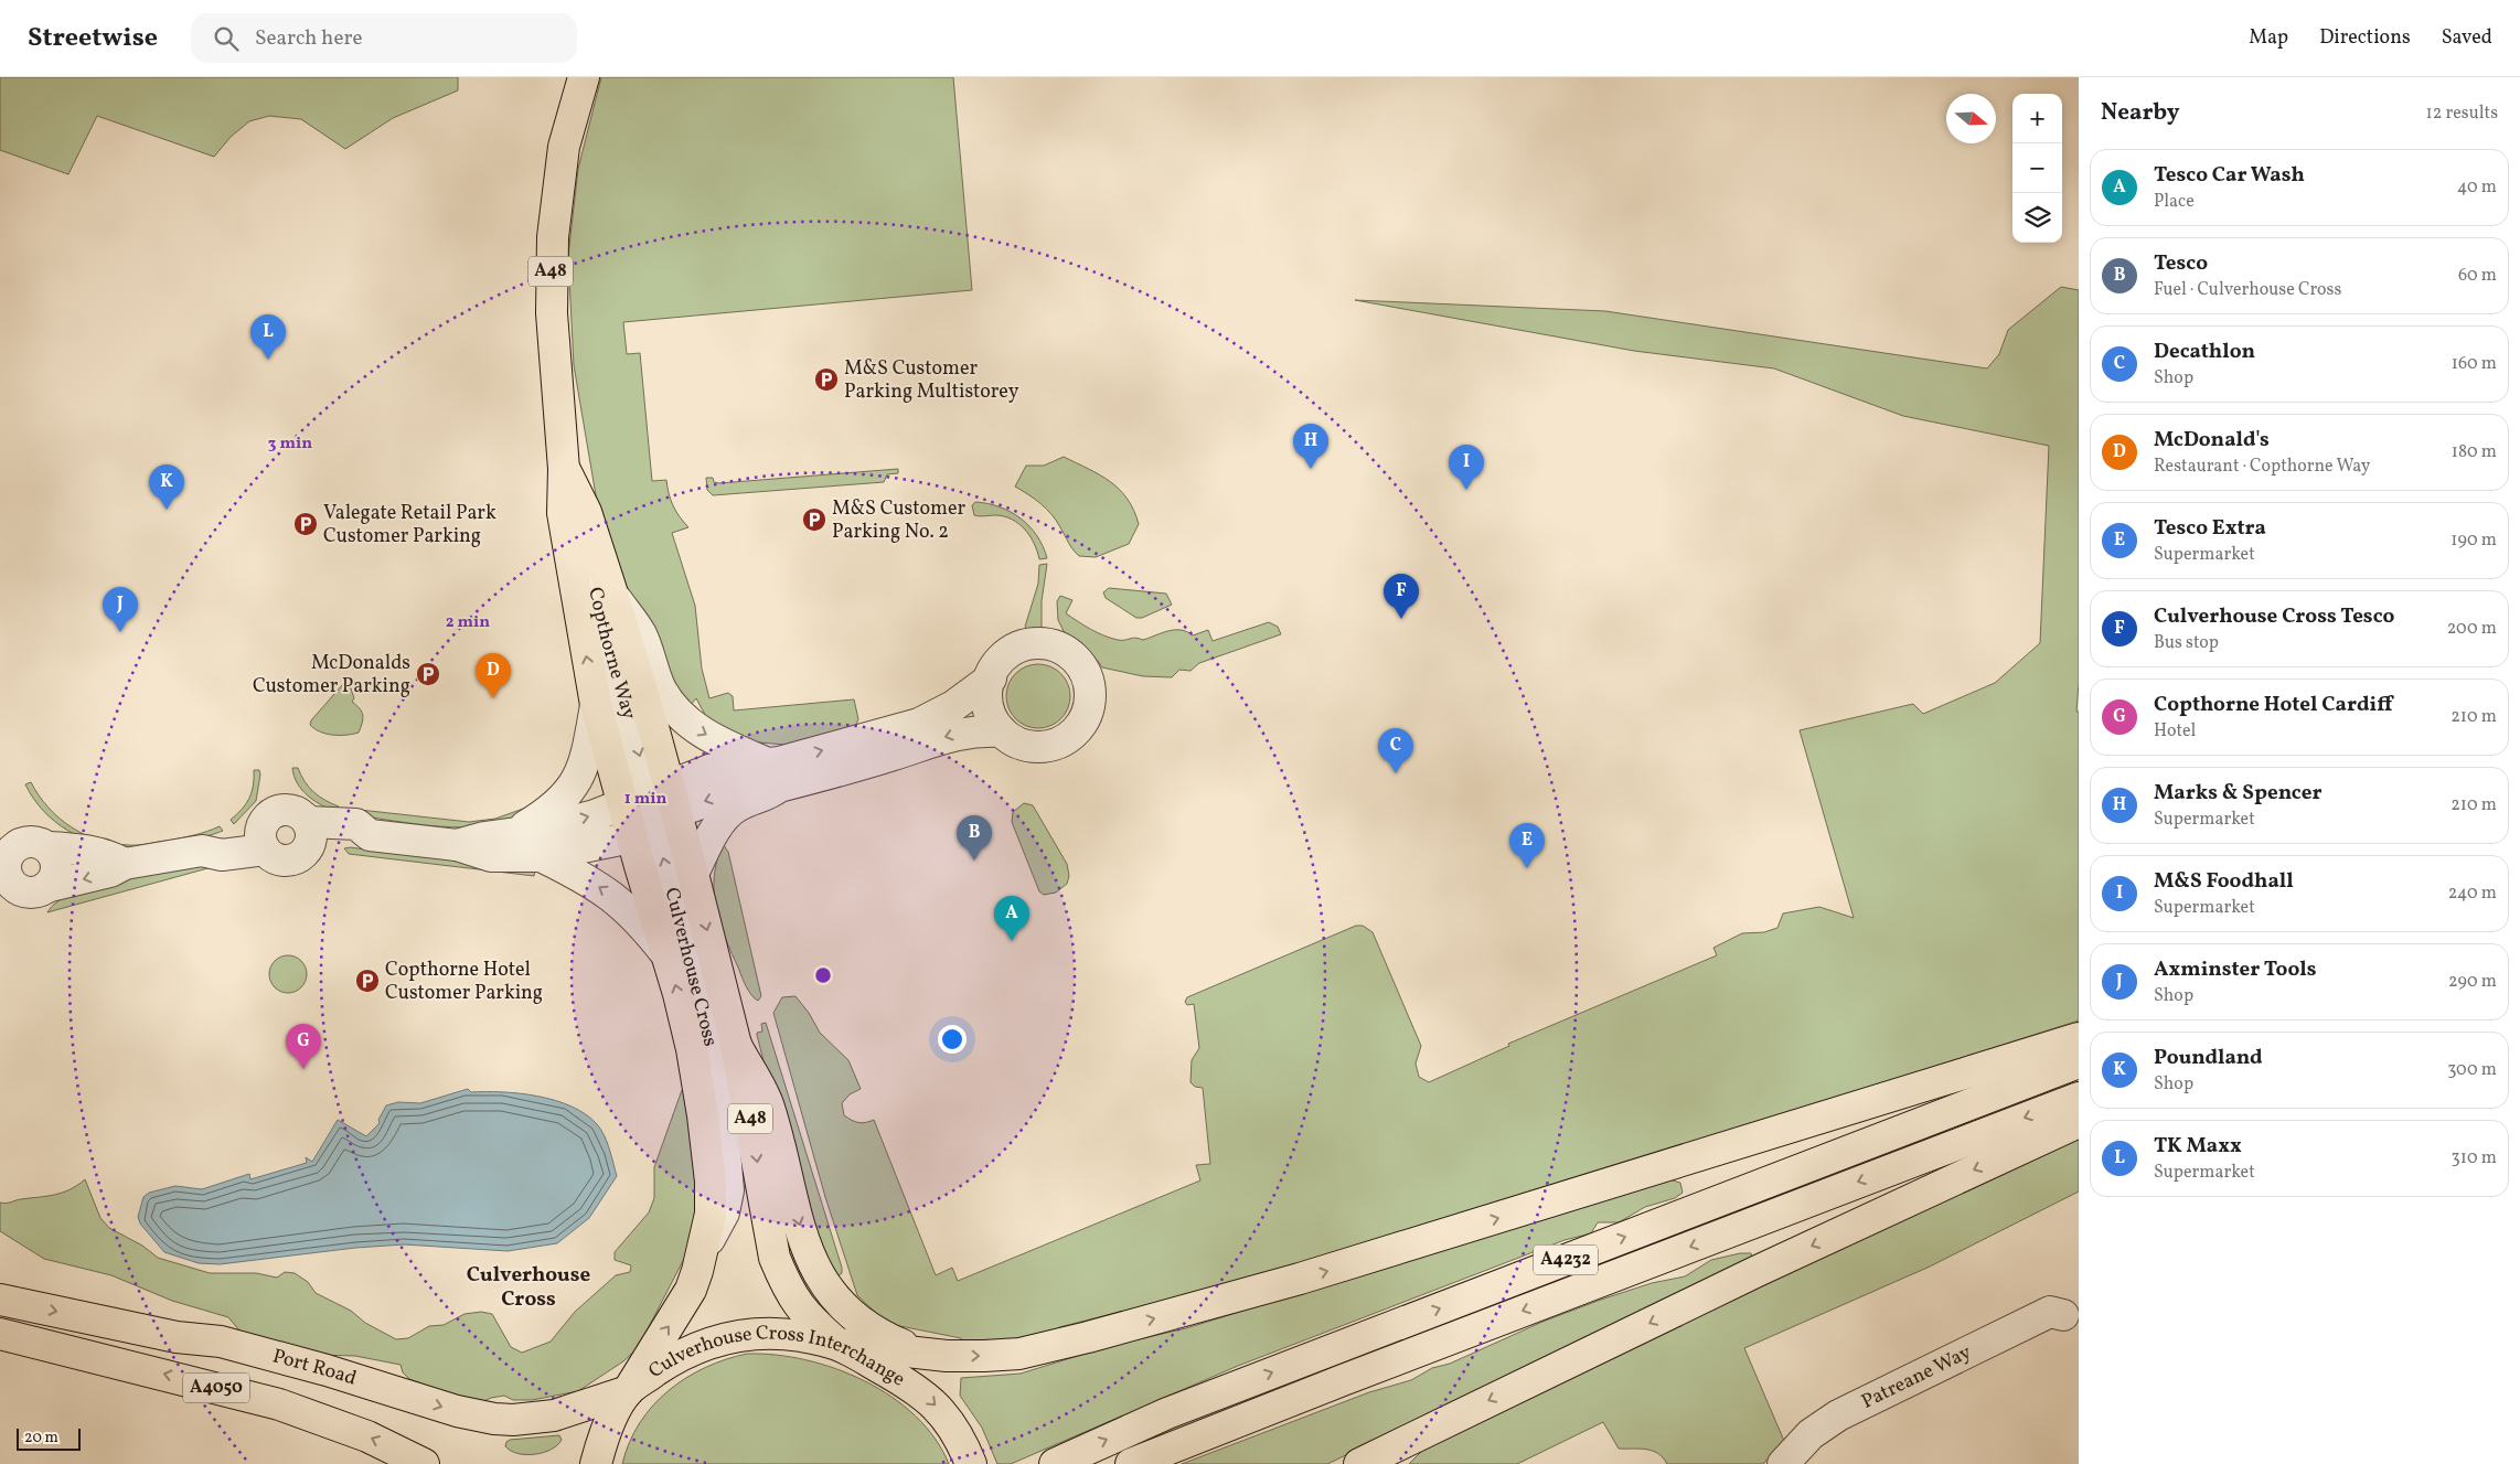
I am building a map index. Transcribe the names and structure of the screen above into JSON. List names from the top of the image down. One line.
{"streets":{"main road":["A48","A4232","Port Road","Culverhouse Cross Interchange","A4050"],"street":["Copthorne Way","Culverhouse Cross","Patreane Way"]},"crossings":[["A48","Copthorne Way"],["A48","Culverhouse Cross"],["A48","Port Road"],["A48","Culverhouse Cross Interchange"],["Copthorne Way","Culverhouse Cross"],["Port Road","Culverhouse Cross Interchange"]],"districts":["Culverhouse Cross"],"places":{"parking":["M&S Customer Parking Multistorey","M&S Customer Parking No. 2","Valegate Retail Park Customer Parking","McDonalds Customer Parking","Copthorne Hotel Customer Parking"]},"scale_bar":"20 m","north":"right","page":{"header":"Streetwise","search":"Search here","nav":["Map","Directions","Saved"],"heading":["Nearby","12 results"],"map_buttons":["+","−"],"list":[{"mark":"A","name":"Tesco Car Wash","note":"Place","value":"40 m"},{"mark":"B","name":"Tesco","note":"Fuel · Culverhouse Cross","value":"60 m"},{"mark":"C","name":"Decathlon","note":"Shop","value":"160 m"},{"mark":"D","name":"McDonald's","note":"Restaurant · Copthorne Way","value":"180 m"},{"mark":"E","name":"Tesco Extra","note":"Supermarket","value":"190 m"},{"mark":"F","name":"Culverhouse Cross Tesco","note":"Bus stop","value":"200 m"},{"mark":"G","name":"Copthorne Hotel Cardiff","note":"Hotel","value":"210 m"},{"mark":"H","name":"Marks & Spencer","note":"Supermarket","value":"210 m"},{"mark":"I","name":"M&S Foodhall","note":"Supermarket","value":"240 m"},{"mark":"J","name":"Axminster Tools","note":"Shop","value":"290 m"},{"mark":"K","name":"Poundland","note":"Shop","value":"300 m"},{"mark":"L","name":"TK Maxx","note":"Supermarket","value":"310 m"}],"pins":["L","H","I","K","F","J","D","C","B","E","A","G"],"scale":"20 m"},"rings":["3 min","2 min","1 min"]}
